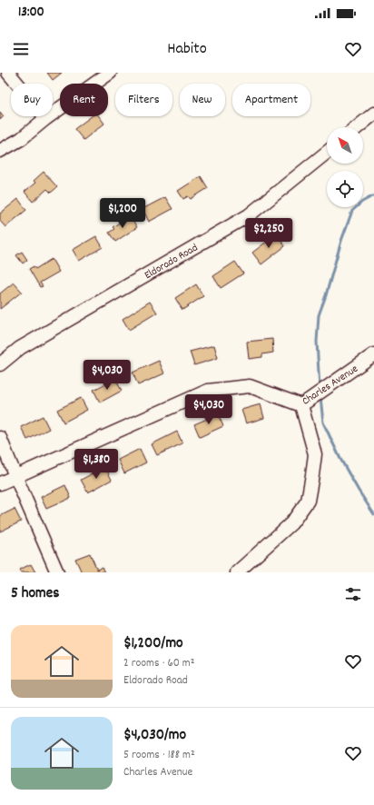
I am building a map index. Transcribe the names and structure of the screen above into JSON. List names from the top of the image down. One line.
{"streets":{"street":["Eldorado Road","Charles Avenue"]},"north":"top left","page":{"status":"13:00","header":"Habito","chip":["Buy","Rent","Filters","New","Apartment"],"price":["$1,200","$2,250","$4,030","$4,030","$1,380"],"heading":"5 homes","list":[{"name":"$1,200/mo","note":"2 rooms · 60 m² · Eldorado Road"},{"name":"$4,030/mo","note":"5 rooms · 188 m² · Charles Avenue"}]}}
